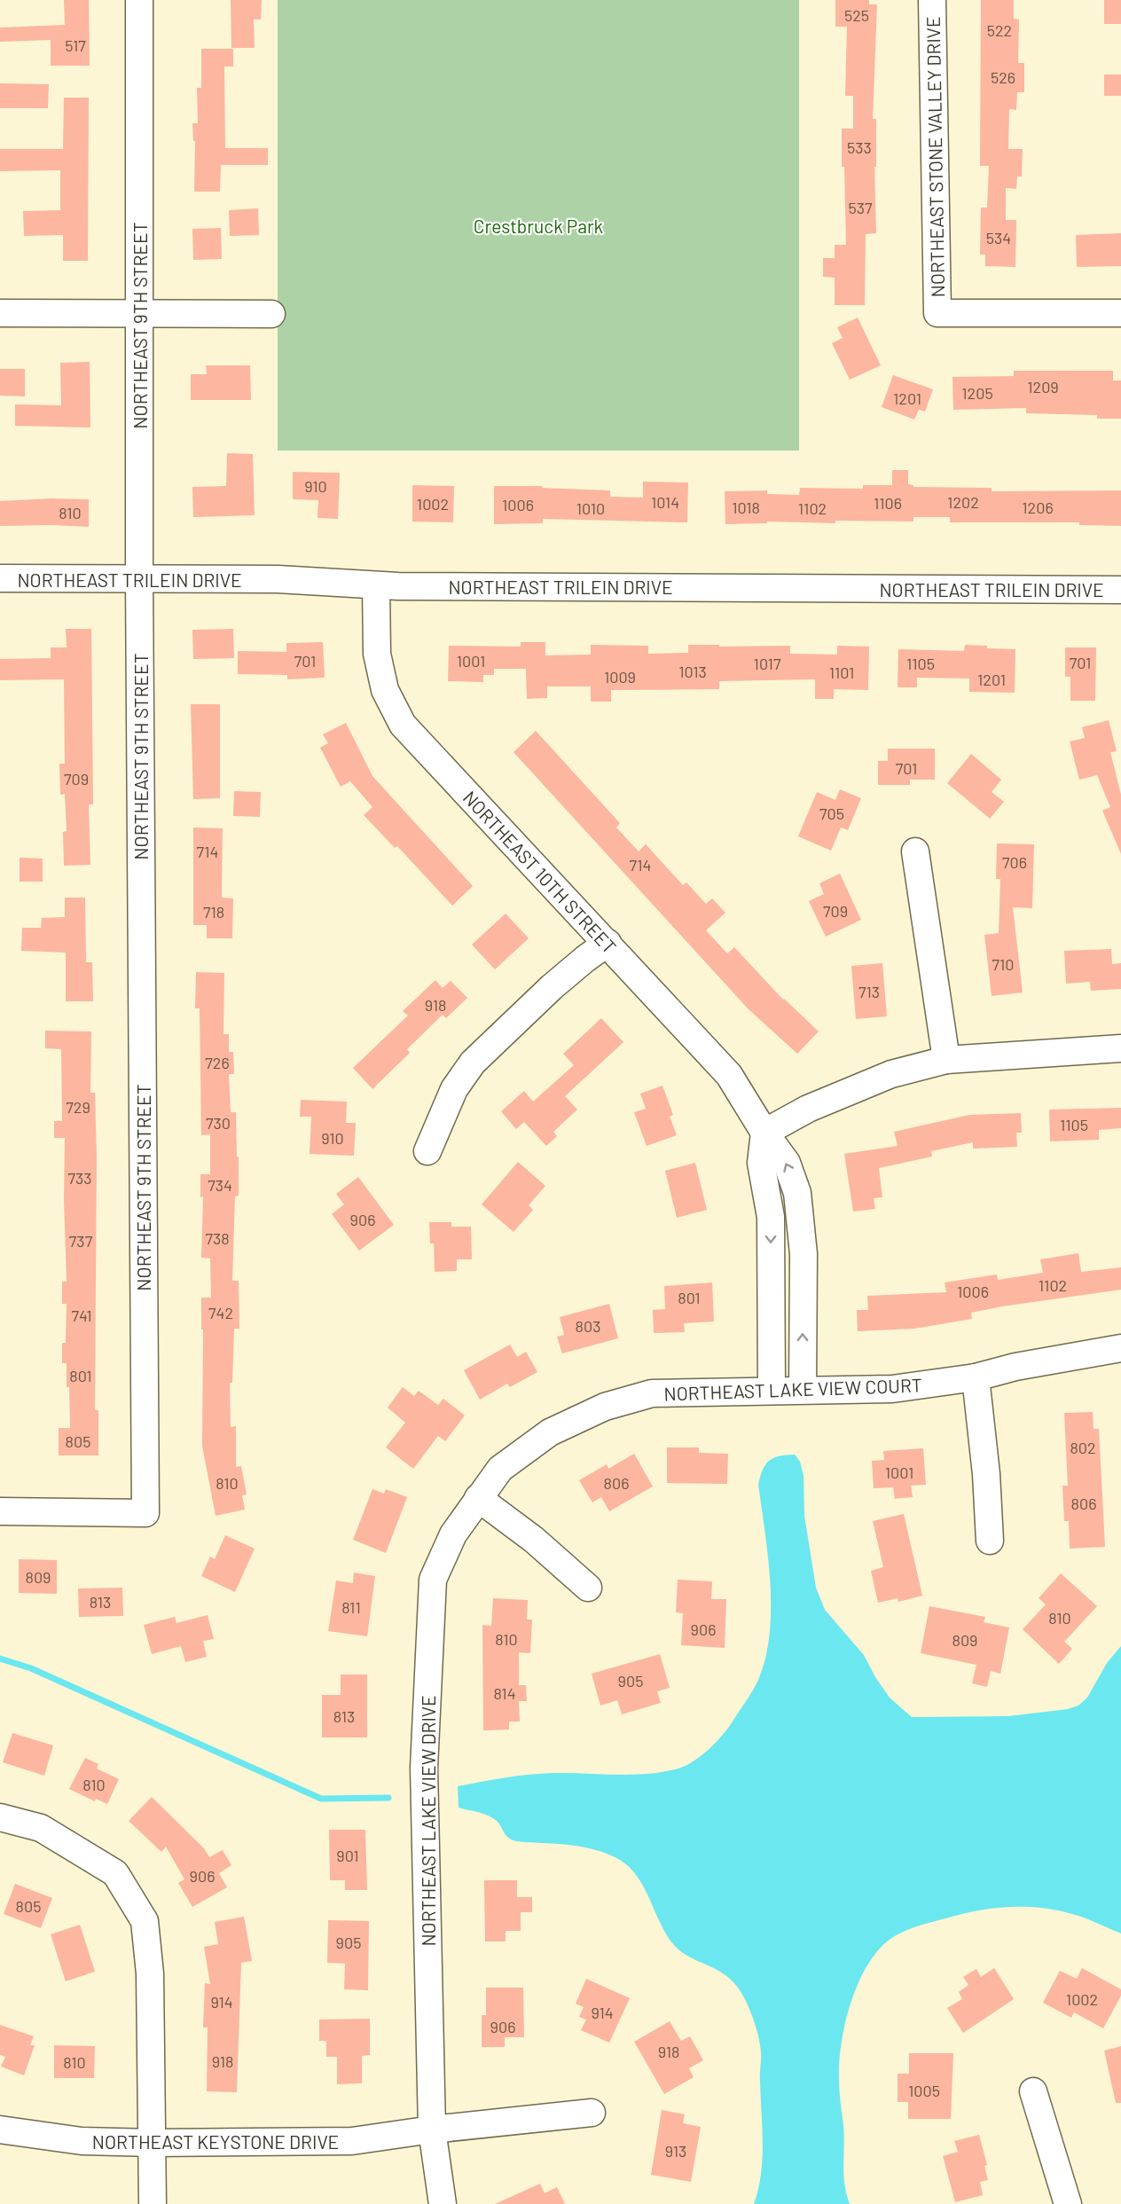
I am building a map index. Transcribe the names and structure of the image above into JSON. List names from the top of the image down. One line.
{"streets":{"street":["NORTHEAST STONE VALLEY DRIVE","NORTHEAST 9TH STREET","NORTHEAST TRILEIN DRIVE","NORTHEAST 10TH STREET","NORTHEAST LAKE VIEW COURT","NORTHEAST LAKE VIEW DRIVE","NORTHEAST KEYSTONE DRIVE"]},"crossings":[["NORTHEAST 9TH STREET","NORTHEAST TRILEIN DRIVE"],["NORTHEAST TRILEIN DRIVE","NORTHEAST 10TH STREET"],["NORTHEAST 10TH STREET","NORTHEAST LAKE VIEW COURT"],["NORTHEAST LAKE VIEW COURT","NORTHEAST LAKE VIEW DRIVE"],["NORTHEAST LAKE VIEW DRIVE","NORTHEAST KEYSTONE DRIVE"]],"parks":["Crestbruck Park"],"house_numbers":["525","522","517","526","533","537","534","1209","1205","1201","910","1014","1202","1106","1002","1006","1018","1206","1010","1102","810","701","1001","701","1017","1105","1013","1101","1009","1201","701","709","705","714","706","714","709","718","710","713","918","726","729","730","1105","910","733","734","906","738","737","1102","1006","801","742","741","803","801","805","802","1001","810","806","806","809","813","811","810","906","810","809","905","814","813","810","901","906","805","905","1002","914","914","906","918","918","810","1005","913"]}
